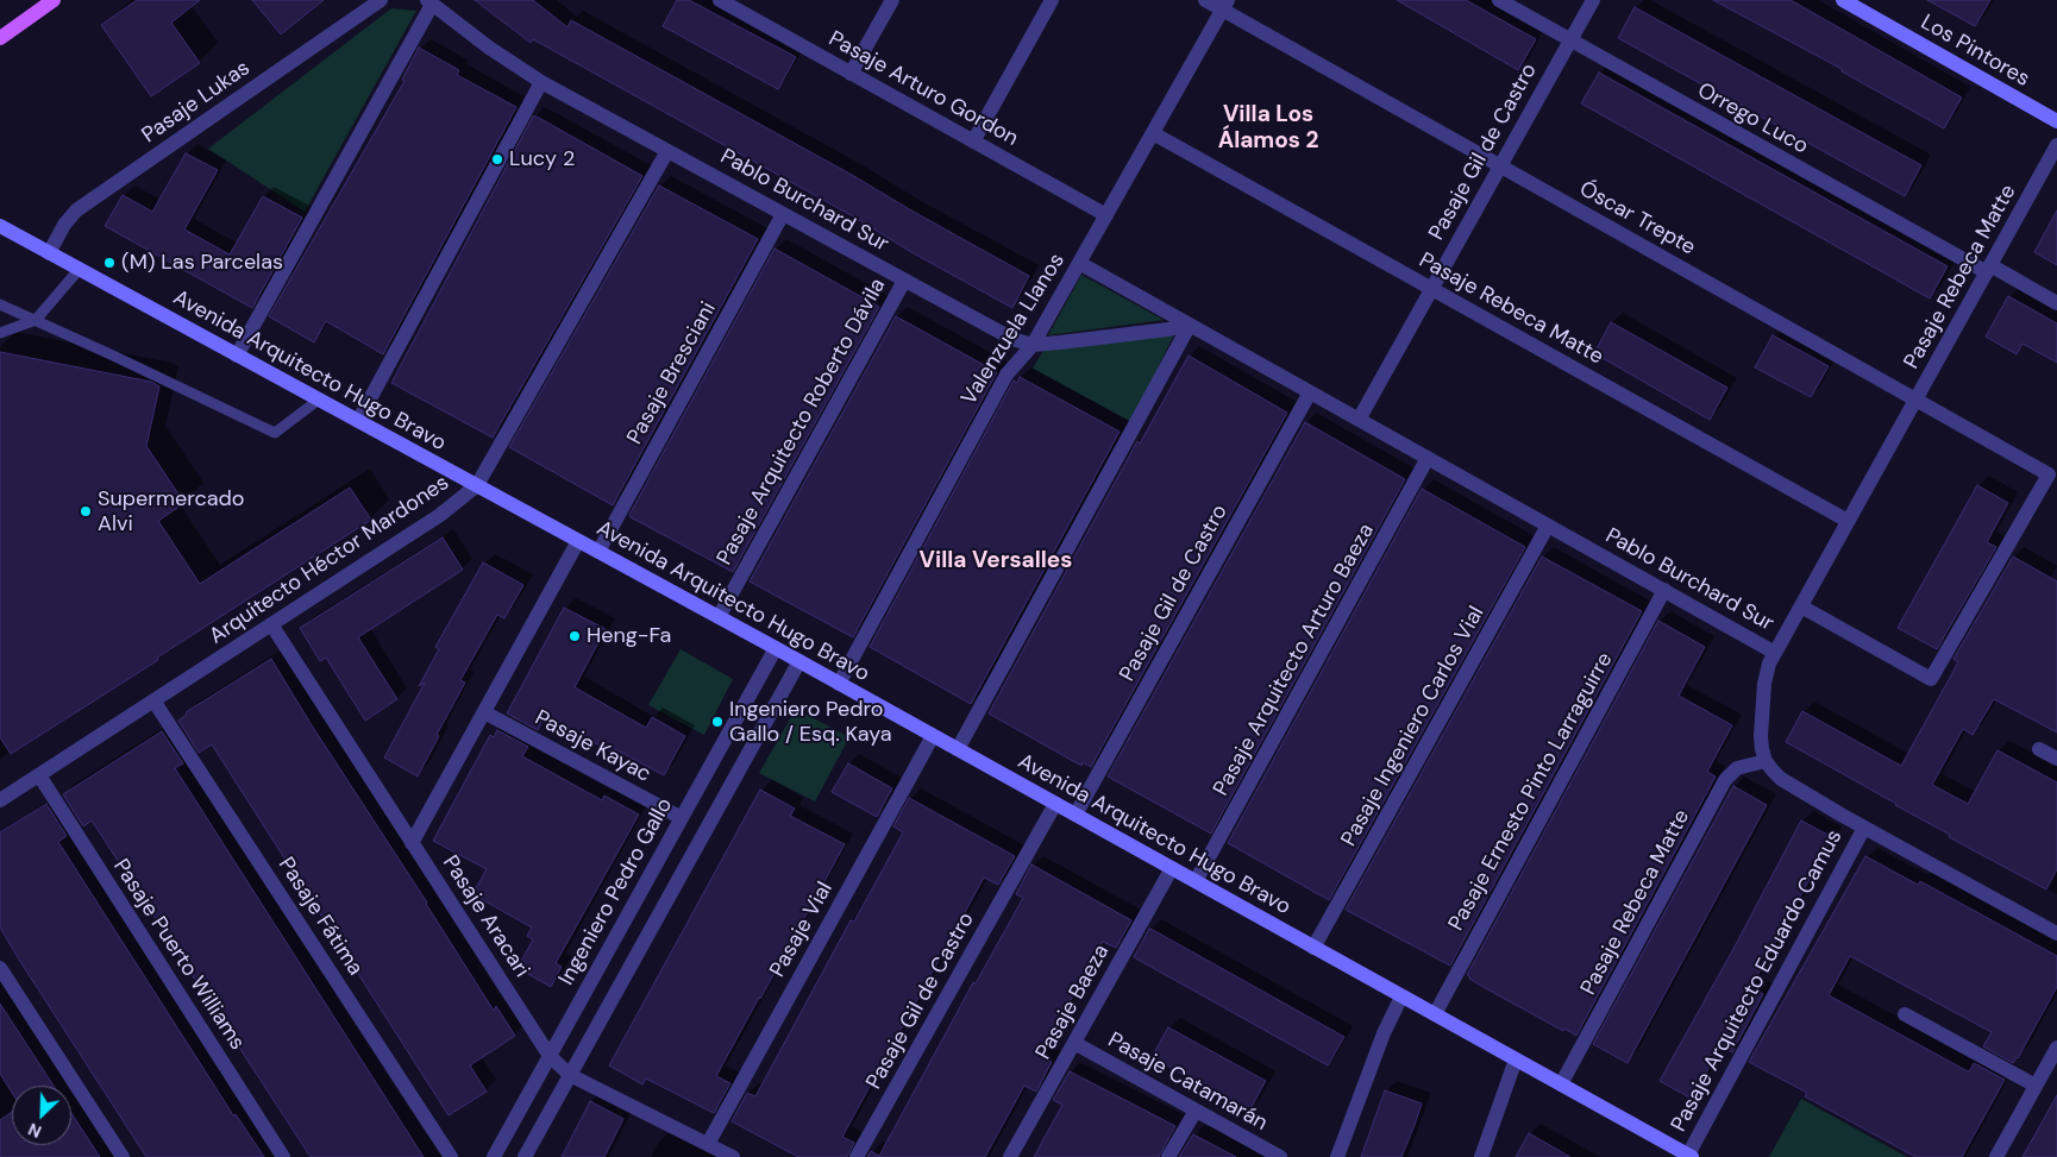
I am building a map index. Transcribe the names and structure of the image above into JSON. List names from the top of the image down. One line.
{"streets":{"street":["Los Pintores","Pasaje Arturo Gordon","Pasaje Lukas","Orrego Luco","Pasaje Gil de Castro","Pablo Burchard Sur","Óscar Trepte","Pasaje Rebeca Matte","Valenzuela Llanos","Avenida Arquitecto Hugo Bravo","Pasaje Bresciani","Pasaje Arquitecto Roberto Dávila","Arquitecto Héctor Mardones","Pasaje Arquitecto Arturo Baeza","Pasaje Ingeniero Carlos Vial","Pasaje Kayac","Pasaje Ernesto Pinto Larraguirre","Ingeniero Pedro Gallo","Pasaje Fátima","Pasaje Aracari","Pasaje Vial","Pasaje Puerto Williams","Pasaje Arquitecto Eduardo Camus","Pasaje Baeza","Pasaje Catamarán"]},"crossings":[["Pasaje Arturo Gordon","Valenzuela Llanos"],["Pasaje Lukas","Avenida Arquitecto Hugo Bravo"],["Orrego Luco","Pasaje Gil de Castro"],["Orrego Luco","Pasaje Rebeca Matte"],["Pasaje Gil de Castro","Pablo Burchard Sur"],["Pasaje Gil de Castro","Óscar Trepte"],["Pasaje Gil de Castro","Pasaje Rebeca Matte"],["Pasaje Gil de Castro","Avenida Arquitecto Hugo Bravo"],["Pablo Burchard Sur","Pasaje Rebeca Matte"],["Pablo Burchard Sur","Valenzuela Llanos"],["Pablo Burchard Sur","Pasaje Bresciani"],["Pablo Burchard Sur","Pasaje Arquitecto Roberto Dávila"],["Pablo Burchard Sur","Arquitecto Héctor Mardones"],["Pablo Burchard Sur","Pasaje Arquitecto Arturo Baeza"],["Pablo Burchard Sur","Pasaje Ingeniero Carlos Vial"],["Pablo Burchard Sur","Pasaje Ernesto Pinto Larraguirre"],["Óscar Trepte","Pasaje Rebeca Matte"],["Óscar Trepte","Valenzuela Llanos"],["Pasaje Rebeca Matte","Valenzuela Llanos"],["Pasaje Rebeca Matte","Avenida Arquitecto Hugo Bravo"],["Valenzuela Llanos","Avenida Arquitecto Hugo Bravo"],["Avenida Arquitecto Hugo Bravo","Pasaje Bresciani"],["Avenida Arquitecto Hugo Bravo","Pasaje Arquitecto Roberto Dávila"],["Avenida Arquitecto Hugo Bravo","Arquitecto Héctor Mardones"],["Avenida Arquitecto Hugo Bravo","Pasaje Arquitecto Arturo Baeza"],["Avenida Arquitecto Hugo Bravo","Pasaje Ingeniero Carlos Vial"],["Avenida Arquitecto Hugo Bravo","Pasaje Ernesto Pinto Larraguirre"],["Avenida Arquitecto Hugo Bravo","Ingeniero Pedro Gallo"],["Avenida Arquitecto Hugo Bravo","Pasaje Vial"],["Avenida Arquitecto Hugo Bravo","Pasaje Arquitecto Eduardo Camus"],["Avenida Arquitecto Hugo Bravo","Pasaje Baeza"],["Arquitecto Héctor Mardones","Pasaje Fátima"],["Arquitecto Héctor Mardones","Pasaje Aracari"],["Arquitecto Héctor Mardones","Pasaje Puerto Williams"],["Pasaje Kayac","Ingeniero Pedro Gallo"],["Ingeniero Pedro Gallo","Pasaje Aracari"],["Pasaje Aracari","Pasaje Vial"],["Pasaje Baeza","Pasaje Catamarán"]],"districts":["Villa Los Álamos 2","Villa Versalles"],"places":["Lucy 2","(M) Las Parcelas","Supermercado Alvi","Heng-Fa","Ingeniero Pedro Gallo / Esq. Kaya"],"north":"bottom left"}
